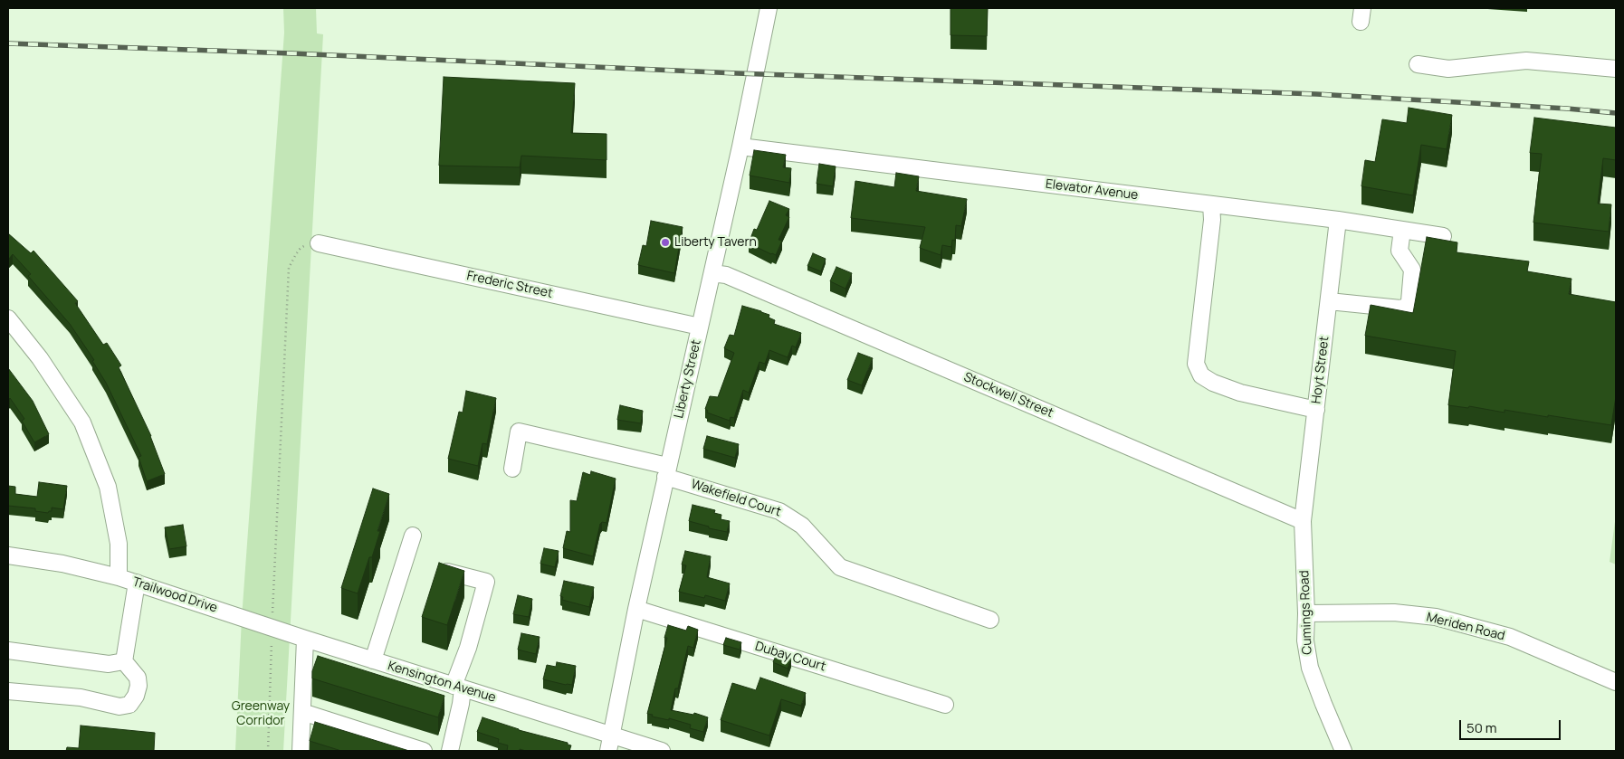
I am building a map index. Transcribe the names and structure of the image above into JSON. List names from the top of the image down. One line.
{"streets":{"street":["Elevator Avenue","Frederic Street","Hoyt Street","Liberty Street","Stockwell Street","Wakefield Court","Trailwood Drive","Cumings Road","Meriden Road","Dubay Court","Kensington Avenue"]},"crossings":[["Elevator Avenue","Hoyt Street"],["Elevator Avenue","Liberty Street"],["Frederic Street","Liberty Street"],["Hoyt Street","Stockwell Street"],["Hoyt Street","Cumings Road"],["Liberty Street","Stockwell Street"],["Liberty Street","Wakefield Court"],["Liberty Street","Dubay Court"],["Liberty Street","Kensington Avenue"],["Stockwell Street","Cumings Road"],["Trailwood Drive","Kensington Avenue"],["Cumings Road","Meriden Road"]],"parks":["Greenway Corridor"],"places":["Liberty Tavern"],"scale_bar":"50 m"}
